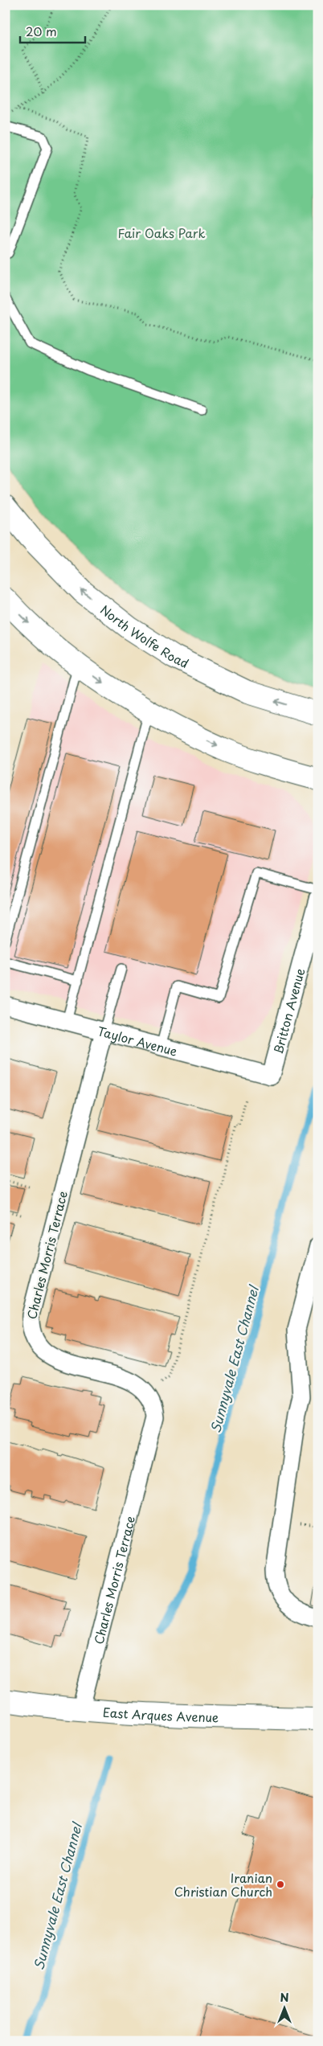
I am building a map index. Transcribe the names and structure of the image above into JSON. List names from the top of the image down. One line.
{"streets":{"main road":["North Wolfe Road","East Arques Avenue"],"street":["Britton Avenue","Taylor Avenue","Charles Morris Terrace"]},"crossings":[["Britton Avenue","Taylor Avenue"],["Taylor Avenue","Charles Morris Terrace"],["Charles Morris Terrace","East Arques Avenue"]],"water":["Sunnyvale East Channel"],"parks":["Fair Oaks Park"],"places":["Iranian Christian Church"],"scale_bar":"20 m","north":"top"}
